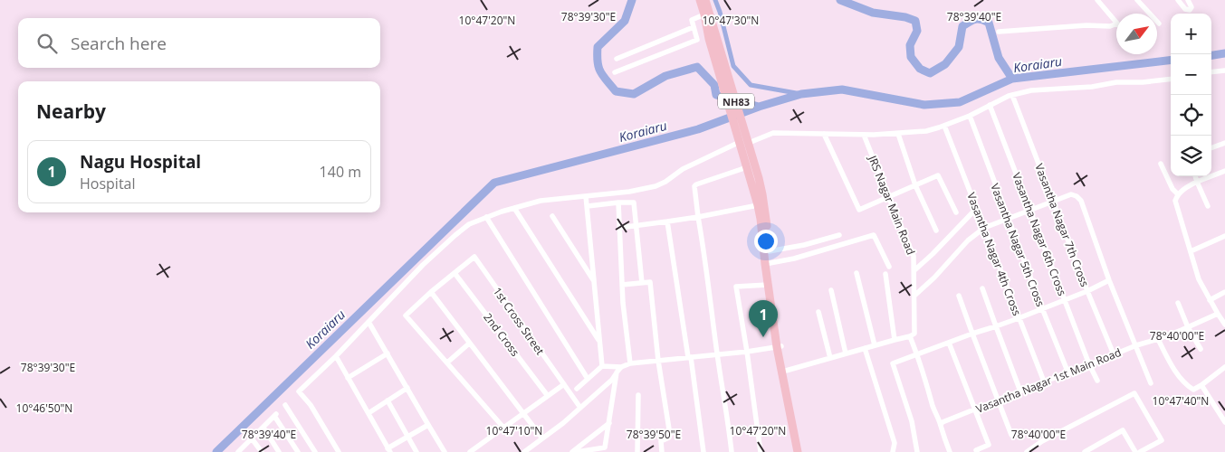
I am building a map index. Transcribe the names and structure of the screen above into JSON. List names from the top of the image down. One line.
{"streets":{"highway":["NH83"],"street":["JRS Nagar Main Road","Vasantha Nagar 7th Cross","Vasantha Nagar 6th Cross","Vasantha Nagar 5th Cross","Vasantha Nagar 4th Cross","1st Cross Street","2nd Cross","Vasantha Nagar 1st Main Road"]},"crossings":[["Vasantha Nagar 7th Cross","Vasantha Nagar 1st Main Road"],["Vasantha Nagar 6th Cross","Vasantha Nagar 1st Main Road"],["Vasantha Nagar 5th Cross","Vasantha Nagar 1st Main Road"],["Vasantha Nagar 4th Cross","Vasantha Nagar 1st Main Road"],["1st Cross Street","2nd Cross"]],"water":["Koraiaru"],"north":"top right","page":{"map_buttons":["+","−"],"search":"Search here","heading":"Nearby","list":[{"mark":"1","name":"Nagu Hospital","note":"Hospital","value":"140 m"}],"pins":"1"},"coordinates":["78°39'30\"E","78°39'40\"E","10°47'20\"N","10°47'30\"N","78°40'00\"E","10°47'40\"N","10°46'50\"N","10°47'10\"N","78°39'50\"E"]}
